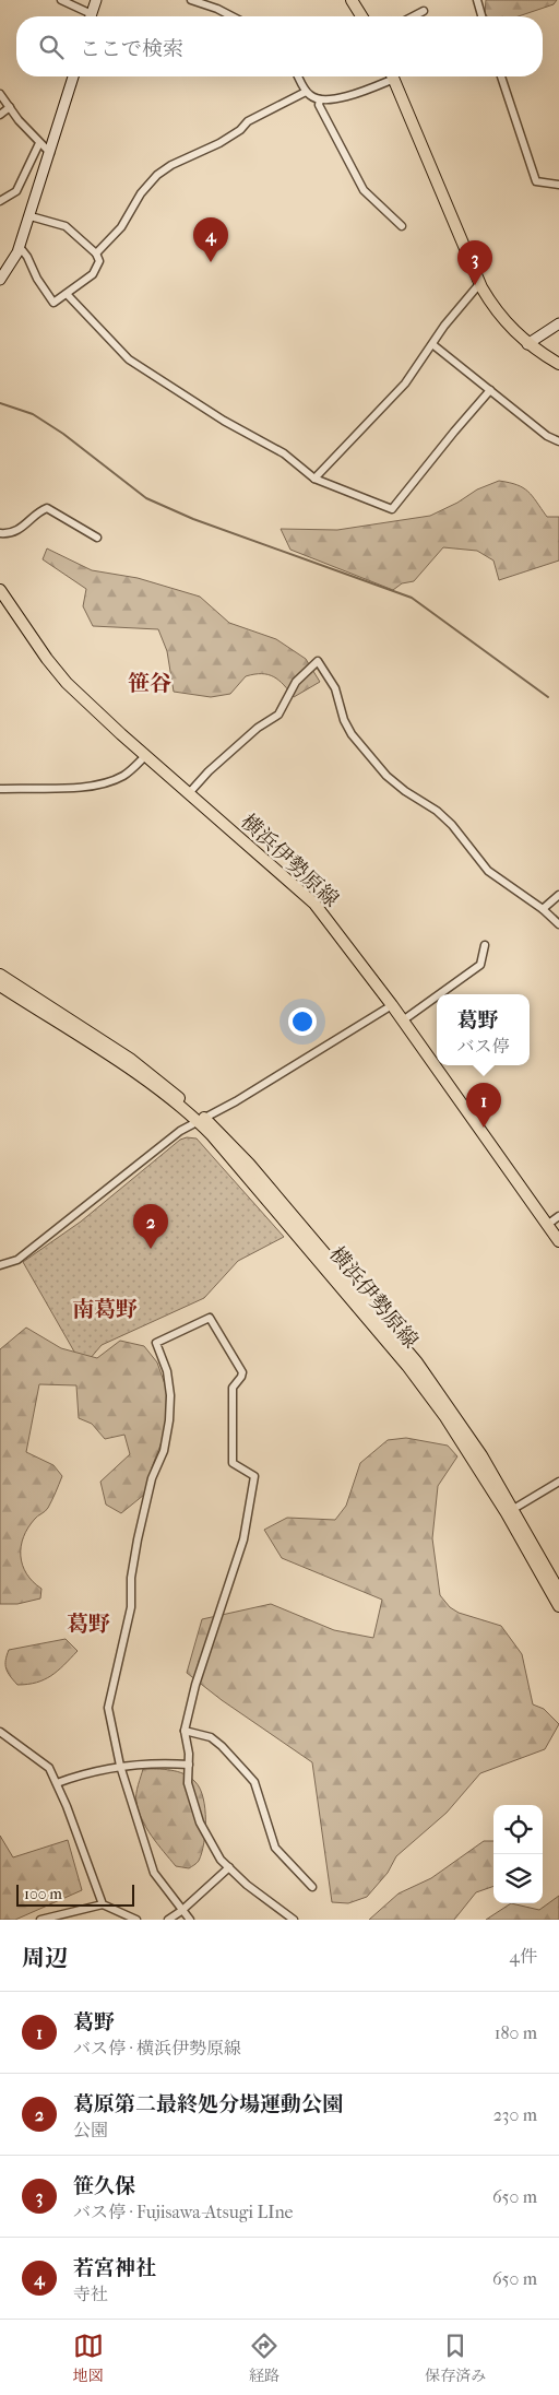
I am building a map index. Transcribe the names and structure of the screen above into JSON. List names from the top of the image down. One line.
{"streets":{"main road":["横浜伊勢原線"]},"districts":["笹谷","南葛野","葛野"],"scale_bar":"100 m","page":{"search":"ここで検索","pins":["4","3","1","2"],"popup":["葛野","バス停"],"scale":"100 m","heading":["周辺","4件"],"list":[{"mark":"1","name":"葛野","note":"バス停 · 横浜伊勢原線","value":"180 m"},{"mark":"2","name":"葛原第二最終処分場運動公園","note":"公園","value":"230 m"},{"mark":"3","name":"笹久保","note":"バス停 · Fujisawa-Atsugi LIne","value":"650 m"},{"mark":"4","name":"若宮神社","note":"寺社","value":"650 m"}],"nav":["地図","経路","保存済み"]}}
